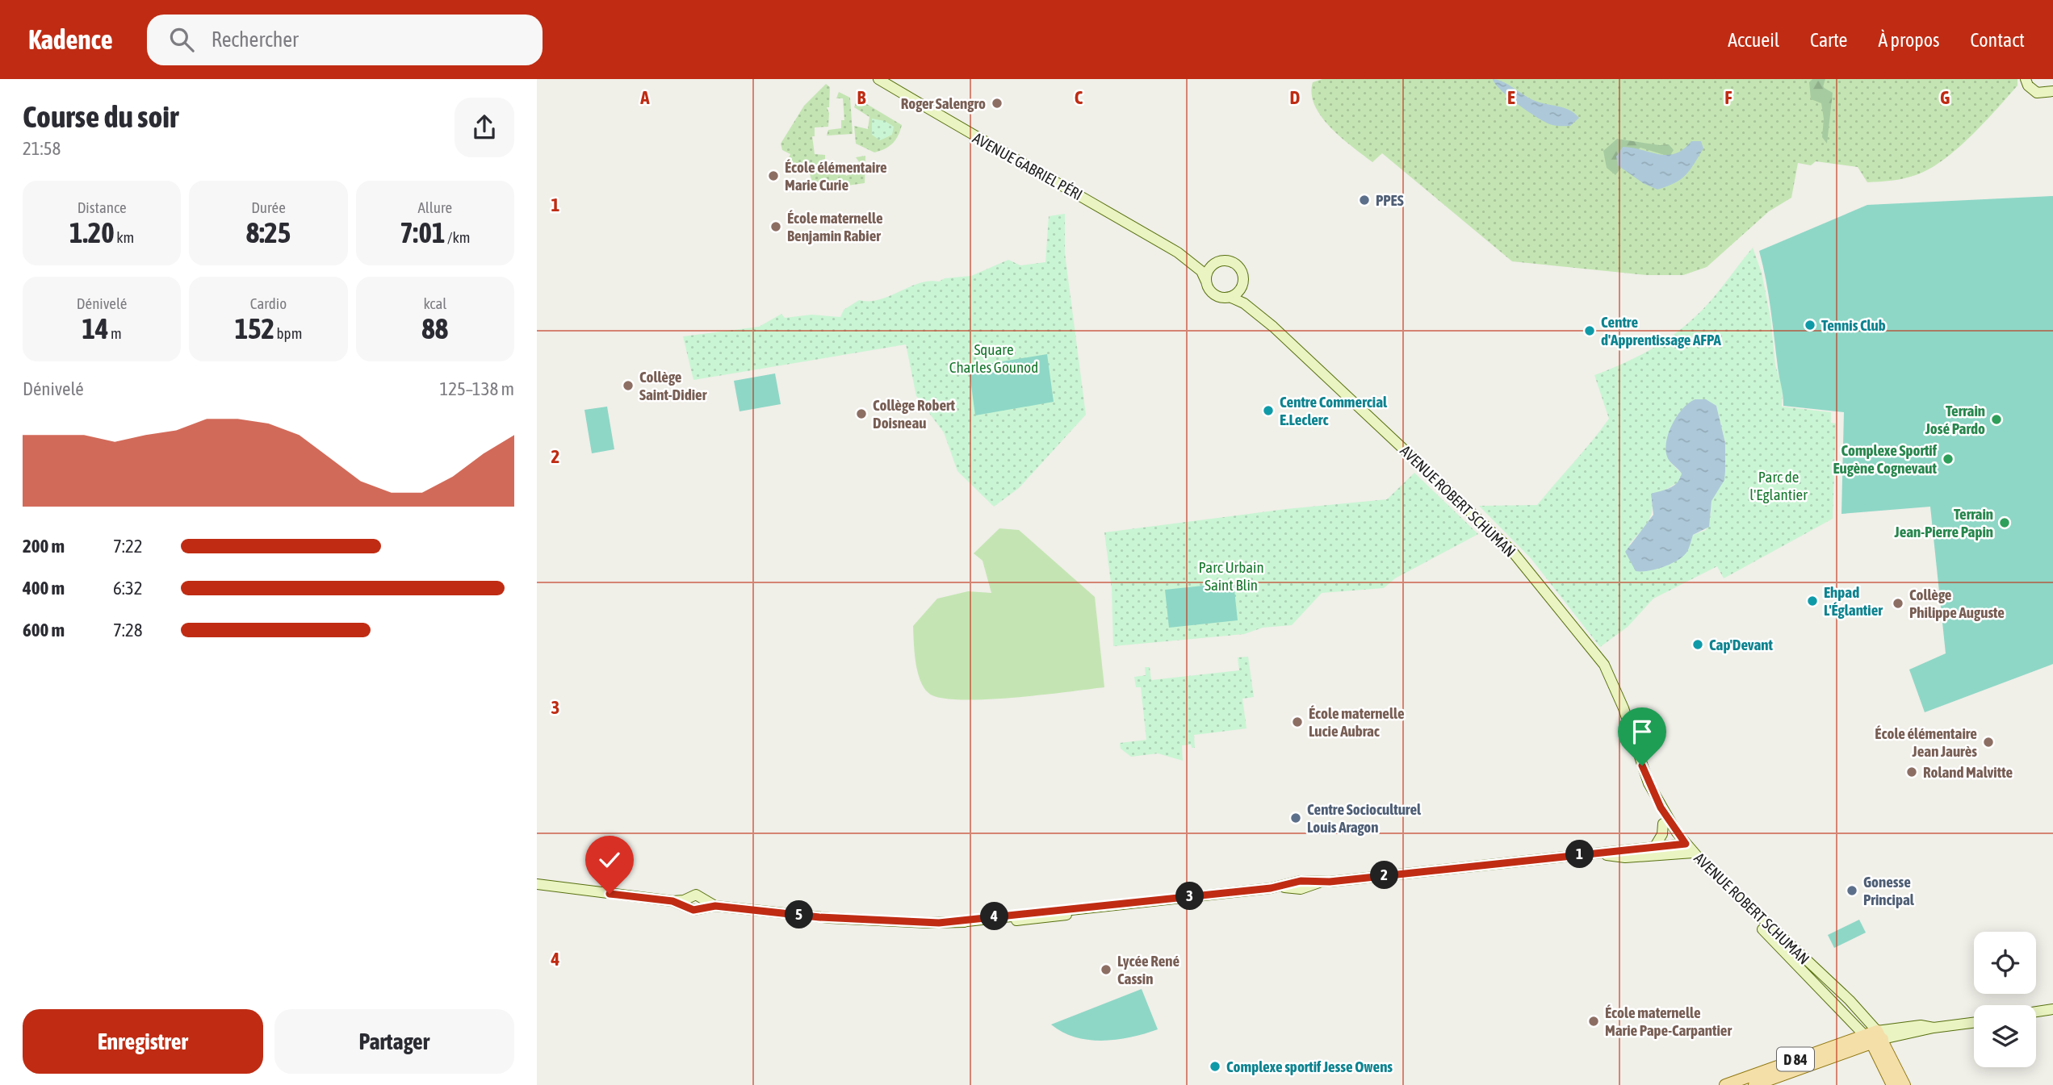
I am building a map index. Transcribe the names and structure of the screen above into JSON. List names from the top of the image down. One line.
{"streets":{"main road":["AVENUE GABRIEL PÉRI","AVENUE ROBERT SCHUMAN","D 84"]},"crossings":[["AVENUE GABRIEL PÉRI","AVENUE ROBERT SCHUMAN"],["AVENUE ROBERT SCHUMAN","D 84"]],"parks":["Square Charles Gounod","Parc de l'Eglantier","Parc Urbain Saint Blin"],"places":["Roger Salengro","École élémentaire Marie Curie","PPES","École maternelle Benjamin Rabier","Tennis Club","Centre d'Apprentissage AFPA","Collège Saint-Didier","Centre Commercial E.Leclerc","Collège Robert Doisneau","Terrain José Pardo","Complexe Sportif Eugène Cognevaut","Terrain Jean-Pierre Papin","Ehpad L'Églantier","Collège Philippe Auguste","Cap'Devant","École maternelle Lucie Aubrac","École élémentaire Jean Jaurès","Roland Malvitte","Centre Socioculturel Louis Aragon","Gonesse Principal","Lycée René Cassin","École maternelle Marie Pape-Carpantier","Complexe sportif Jesse Owens"],"page":{"header":"Kadence","search":"Rechercher","nav":["Accueil","Carte","À propos","Contact"],"heading":["Course du soir","21:58"],"stats":[["Distance","1.20 km"],["Durée","8:25"],["Allure","7:01 /km"],["Dénivelé","14 m"],["Cardio","152 bpm"],["kcal","88"]],"chart":["Dénivelé","125–138 m"],"list":[{"name":"200 m","note":"7:22"},{"name":"400 m","note":"6:32"},{"name":"600 m","note":"7:28"}],"pins":["1","2","3","5","4"],"buttons":["Enregistrer","Partager"]},"grid":{"columns":["A","B","C","D","E","F","G"],"rows":["1","2","3","4"]}}
